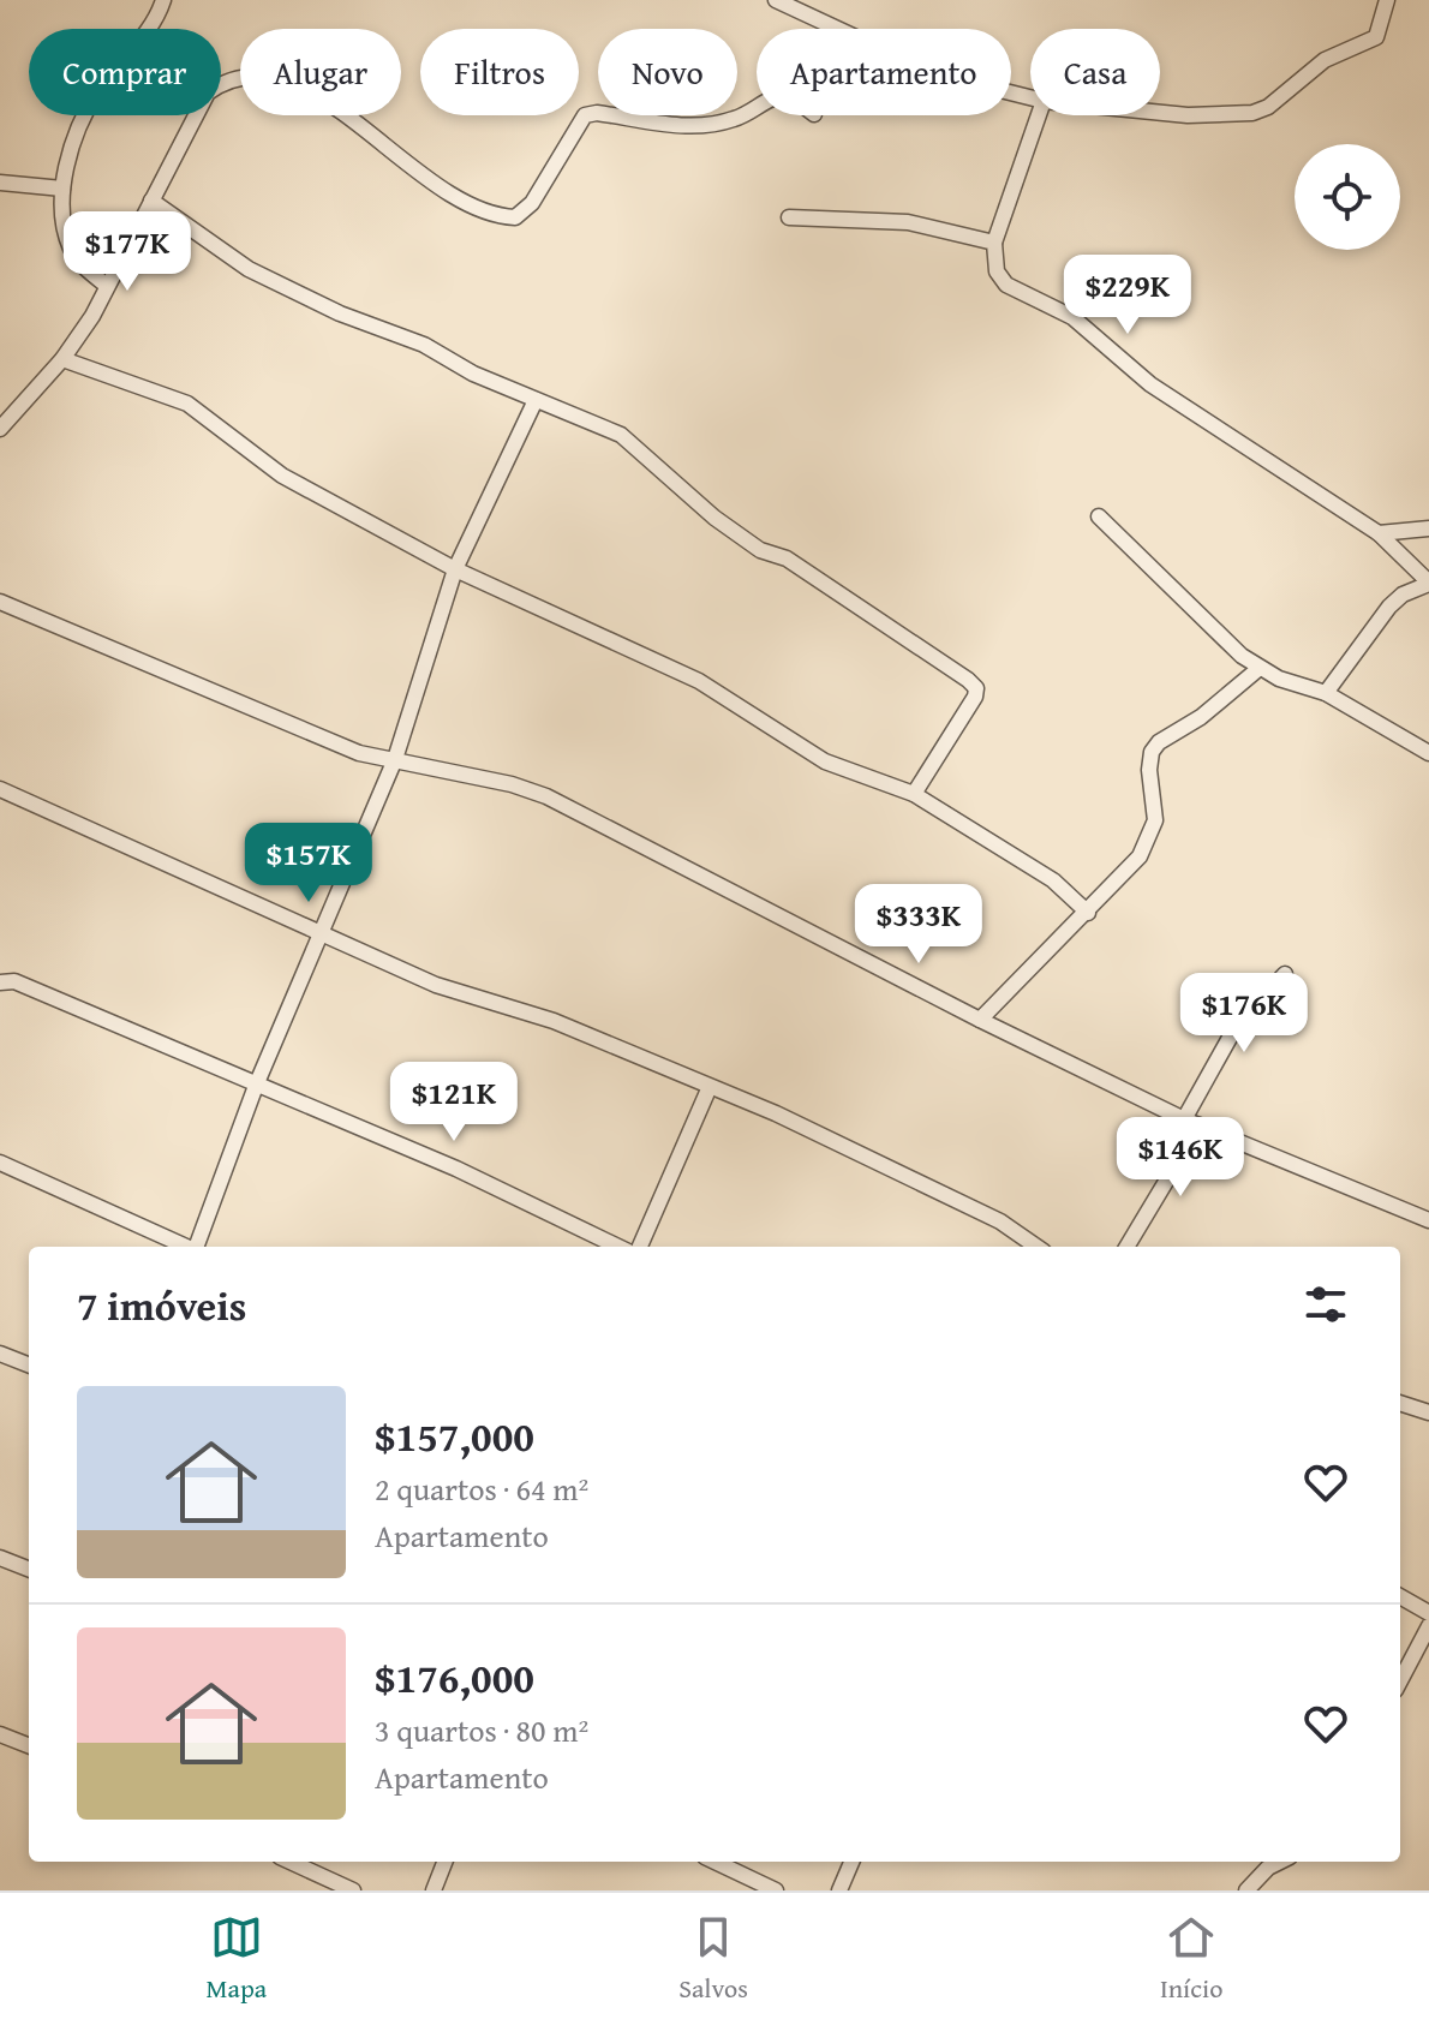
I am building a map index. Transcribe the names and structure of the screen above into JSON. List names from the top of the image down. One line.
{"page":{"chip":["Comprar","Alugar","Filtros","Novo","Apartamento","Casa"],"price":["$177K","$229K","$157K","$333K","$176K","$121K","$146K"],"heading":"7 imóveis","list":[{"name":"$157,000","note":"2 quartos · 64 m² · Apartamento"},{"name":"$176,000","note":"3 quartos · 80 m² · Apartamento"}],"tabs":["Mapa","Salvos","Início"]}}
